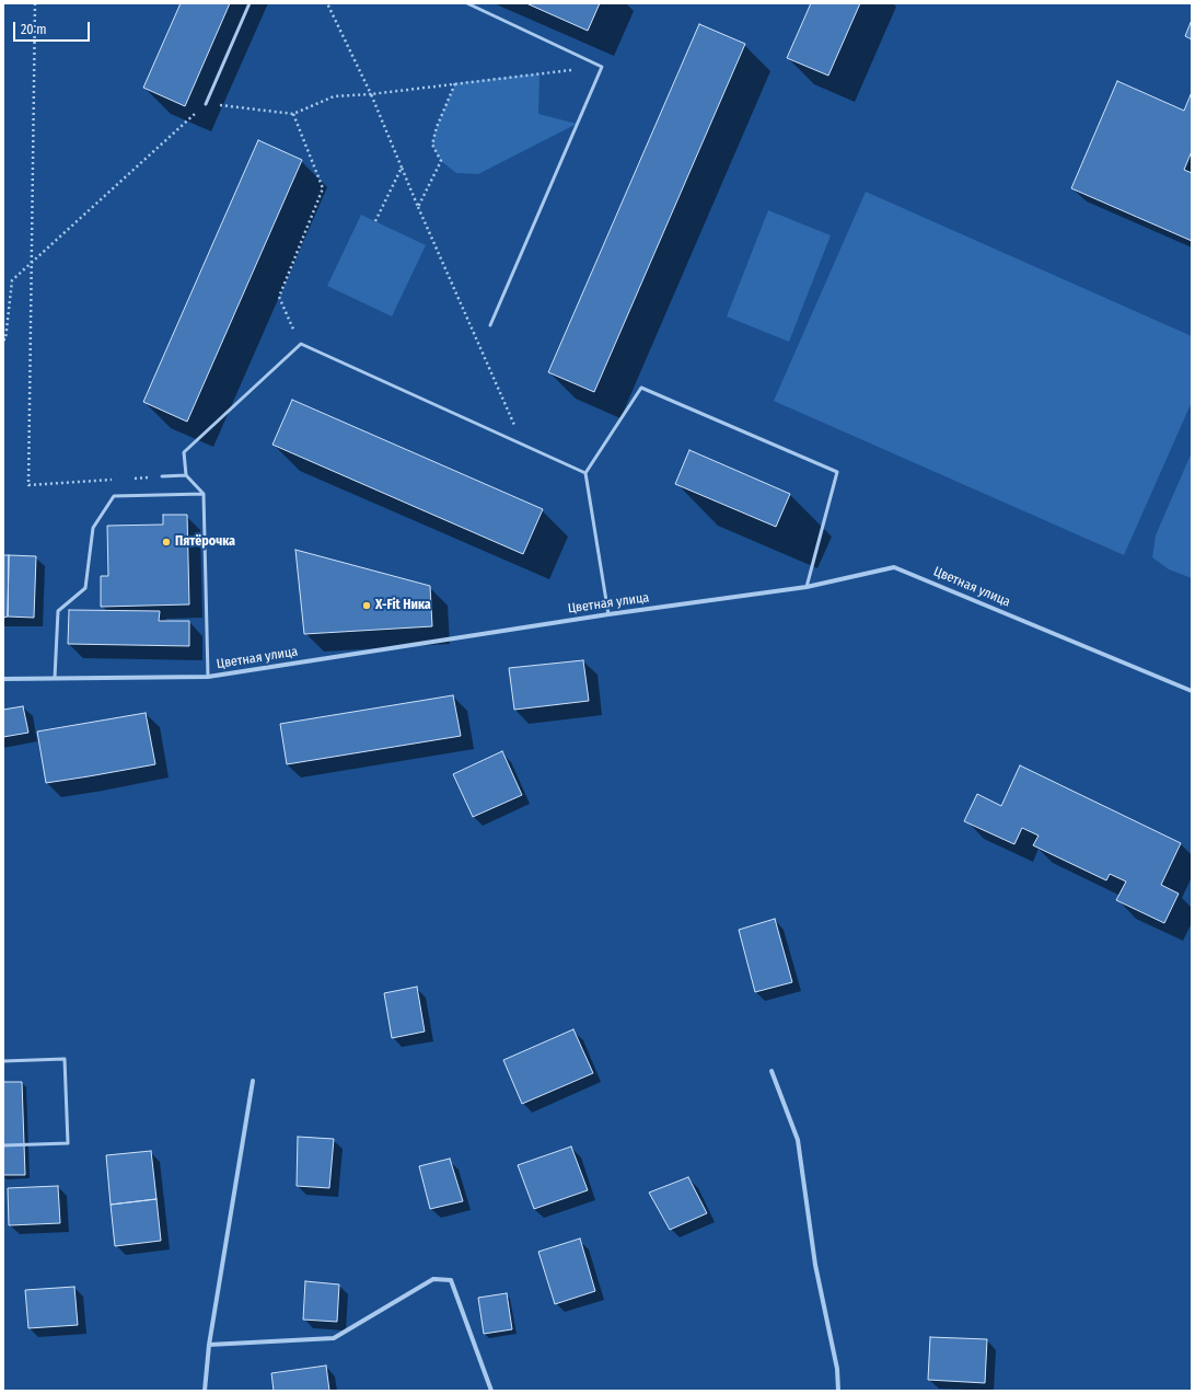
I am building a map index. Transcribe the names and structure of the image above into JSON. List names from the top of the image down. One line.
{"streets":{"street":["Цветная улица"]},"places":["Пятёрочка","X-Fit Ника"],"scale_bar":"20 m"}
